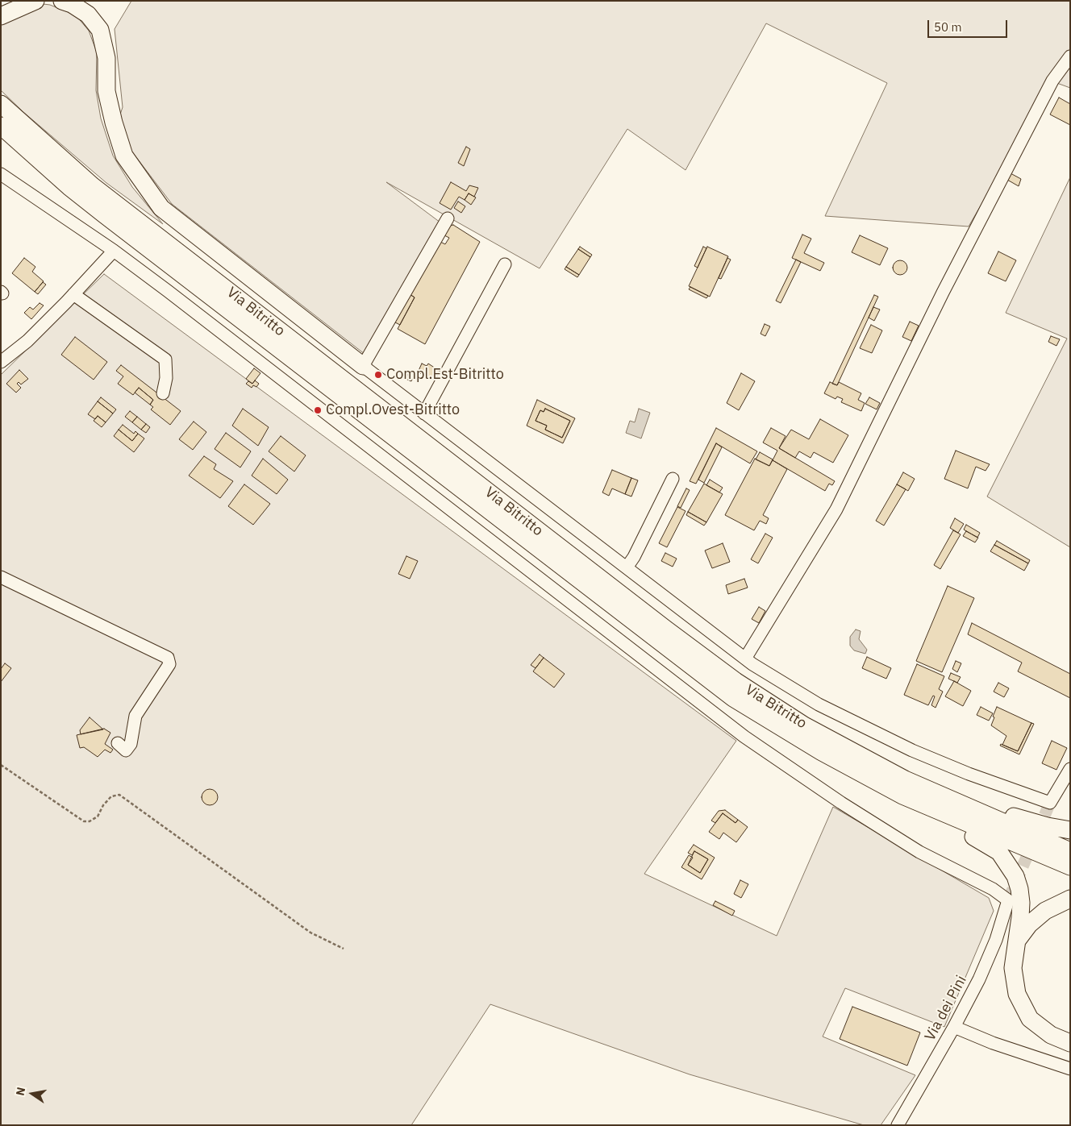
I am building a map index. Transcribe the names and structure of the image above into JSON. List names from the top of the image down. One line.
{"streets":{"highway":["Via Bitritto"],"street":["Via dei Pini"]},"places":["Compl.Est-Bitritto","Compl.Ovest-Bitritto"],"scale_bar":"50 m","north":"left"}
